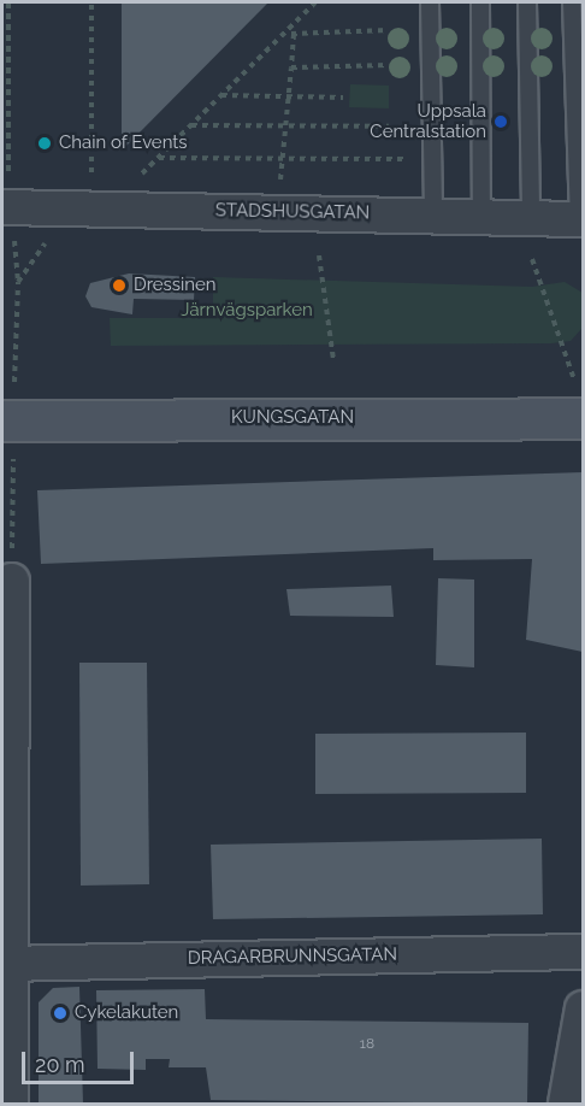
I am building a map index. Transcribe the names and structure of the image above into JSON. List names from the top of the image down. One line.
{"streets":{"main road":["KUNGSGATAN"],"street":["STADSHUSGATAN","DRAGARBRUNNSGATAN"]},"parks":["Järnvägsparken"],"places":["Uppsala Centralstation","Chain of Events","Dressinen","Cykelakuten"],"house_numbers":["18"],"scale_bar":"20 m"}
